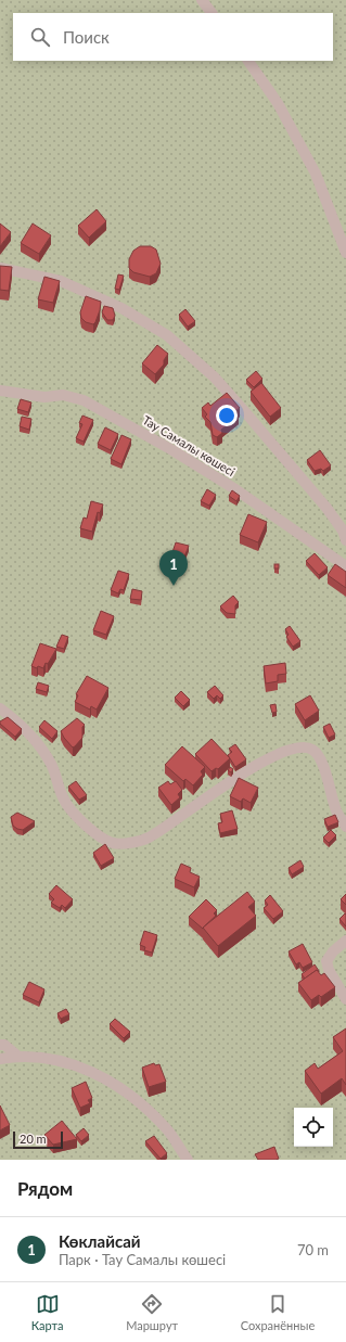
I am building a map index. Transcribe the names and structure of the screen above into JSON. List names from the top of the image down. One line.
{"streets":{"street":["Тау Самалы көшесі"]},"scale_bar":"20 m","page":{"search":"Поиск","pins":"1","scale":"20 m","heading":"Рядом","list":[{"mark":"1","name":"Көклайсай","note":"Парк · Тау Самалы көшесі","value":"70 m"}],"nav":["Карта","Маршрут","Сохранённые"]}}
